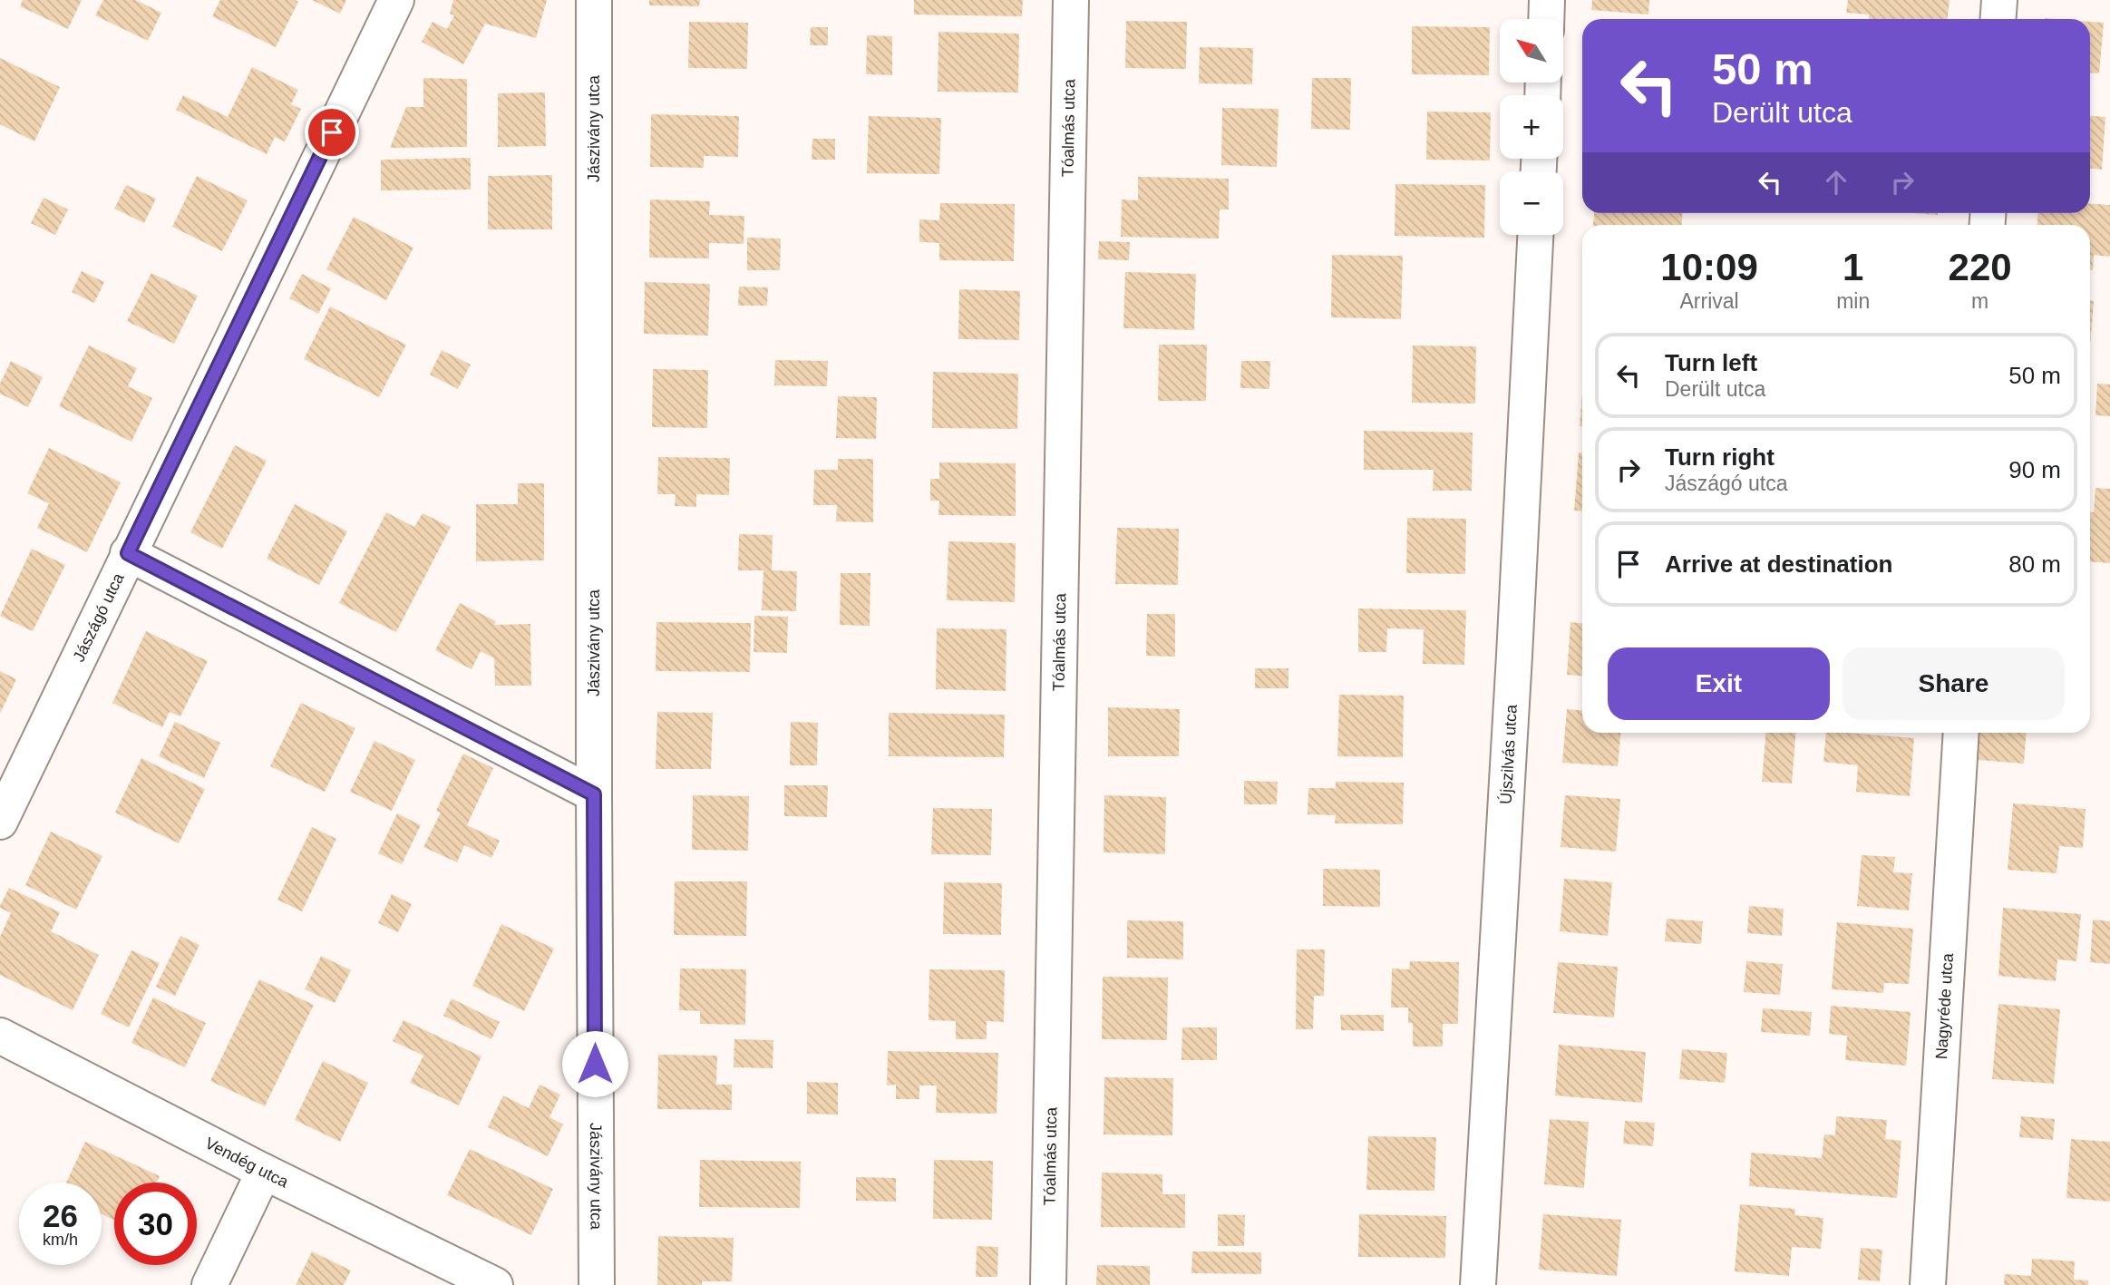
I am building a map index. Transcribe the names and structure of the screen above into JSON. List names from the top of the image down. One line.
{"streets":{"street":["Jászivány utca","Tóalmás utca","Jászágó utca","Újszilvás utca","Nagyréde utca","Vendég utca"]},"north":"top left","page":{"map_buttons":["+","−"],"turn":["50 m","Derült utca"],"eta":["10:09","Arrival","1","min","220","m"],"list":[{"name":"Turn left","note":"Derült utca","value":"50 m"},{"name":"Turn right","note":"Jászágó utca","value":"90 m"},{"name":"Arrive at destination","value":"80 m"}],"buttons":["Exit","Share"],"speed":"26 km/h","limit":"30"}}
